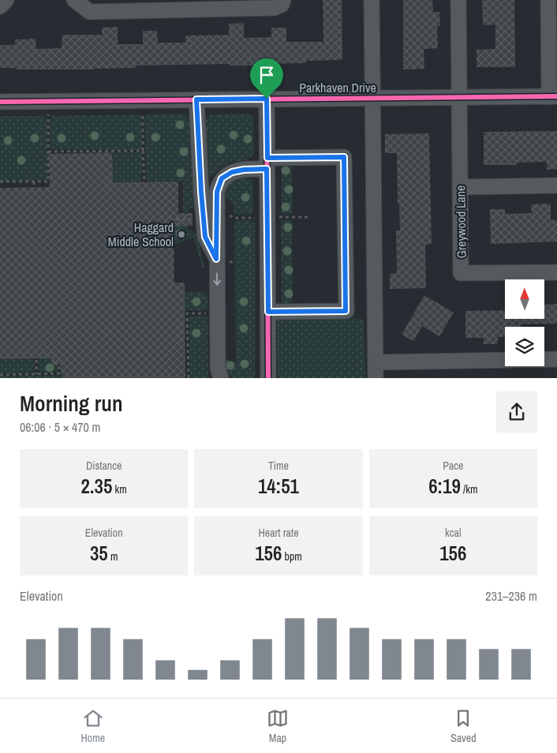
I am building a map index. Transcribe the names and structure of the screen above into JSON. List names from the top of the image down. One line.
{"streets":{"street":["Parkhaven Drive","Greywood Lane"]},"crossings":[["Parkhaven Drive","Greywood Lane"]],"places":["Haggard Middle School"],"north":"top","page":{"heading":["Morning run","06:06 · 5 × 470 m"],"stats":[["Distance","2.35 km"],["Time","14:51"],["Pace","6:19 /km"],["Elevation","35 m"],["Heart rate","156 bpm"],["kcal","156"]],"chart":["Elevation","231–236 m"],"tabs":["Home","Map","Saved"]}}
